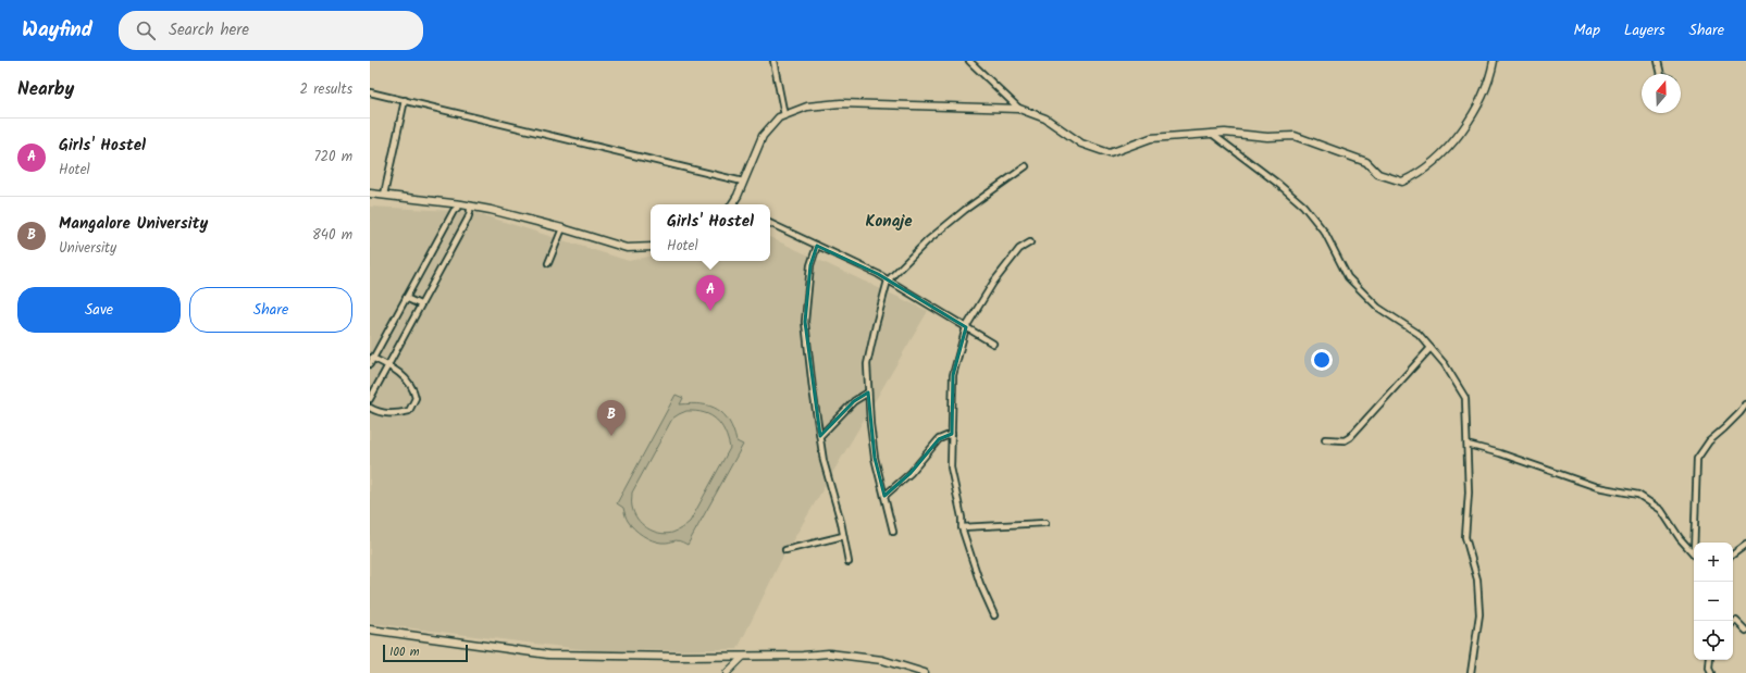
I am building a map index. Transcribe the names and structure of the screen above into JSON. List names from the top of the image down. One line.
{"districts":["Konaje"],"scale_bar":"100 m","north":"top","page":{"header":"Wayfind","search":"Search here","nav":["Map","Layers","Share"],"heading":["Nearby","2 results"],"list":[{"mark":"A","name":"Girls' Hostel","note":"Hotel","value":"720 m"},{"mark":"B","name":"Mangalore University","note":"University","value":"840 m"}],"popup":["Girls' Hostel","Hotel"],"buttons":["Save","Share"],"pins":["A","B"],"map_buttons":["+","−"],"scale":"100 m"}}
